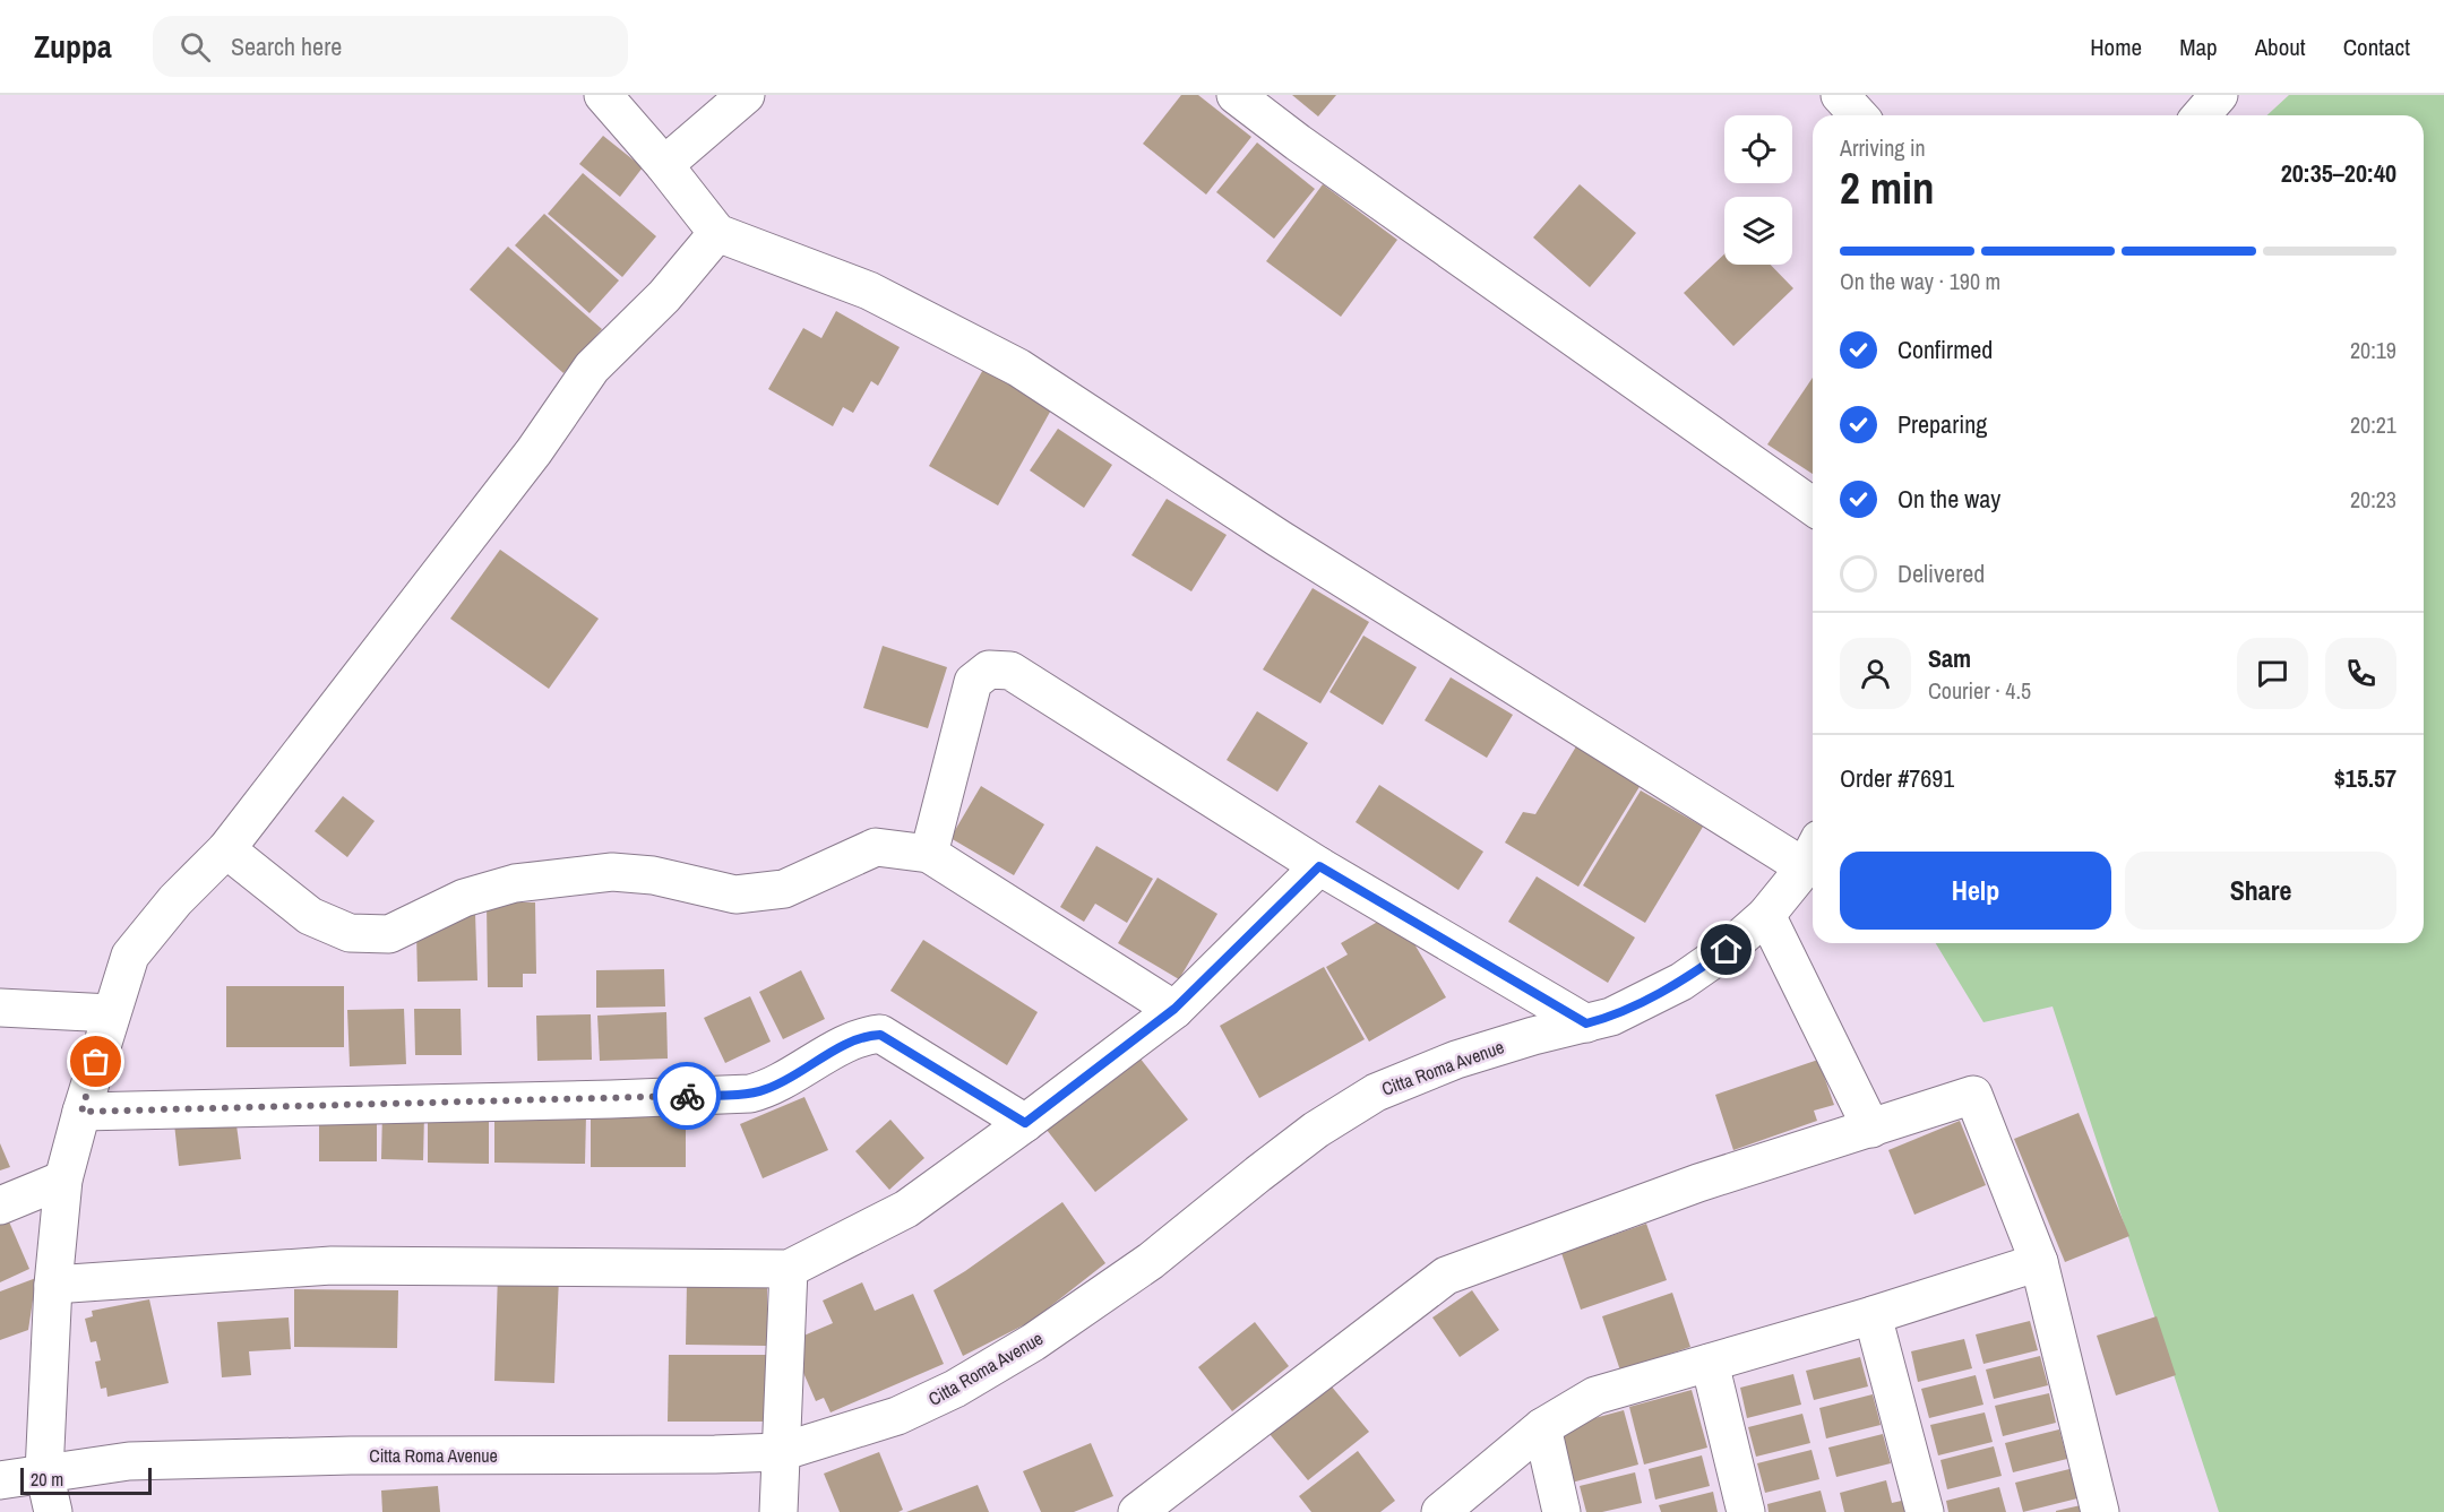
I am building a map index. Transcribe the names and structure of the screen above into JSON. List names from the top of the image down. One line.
{"streets":{"street":["Citta Roma Avenue"]},"scale_bar":"20 m","page":{"header":"Zuppa","search":"Search here","nav":["Home","Map","About","Contact"],"heading":["2 min","Arriving in","20:35–20:40"],"panel":["Sam","Courier · 4.5","Order #7691","$15.57"],"bar":"On the way · 190 m","list":[["Confirmed","20:19"],["Preparing","20:21"],["On the way","20:23"],"Delivered"],"buttons":["Help","Share"],"scale":"20 m"}}
